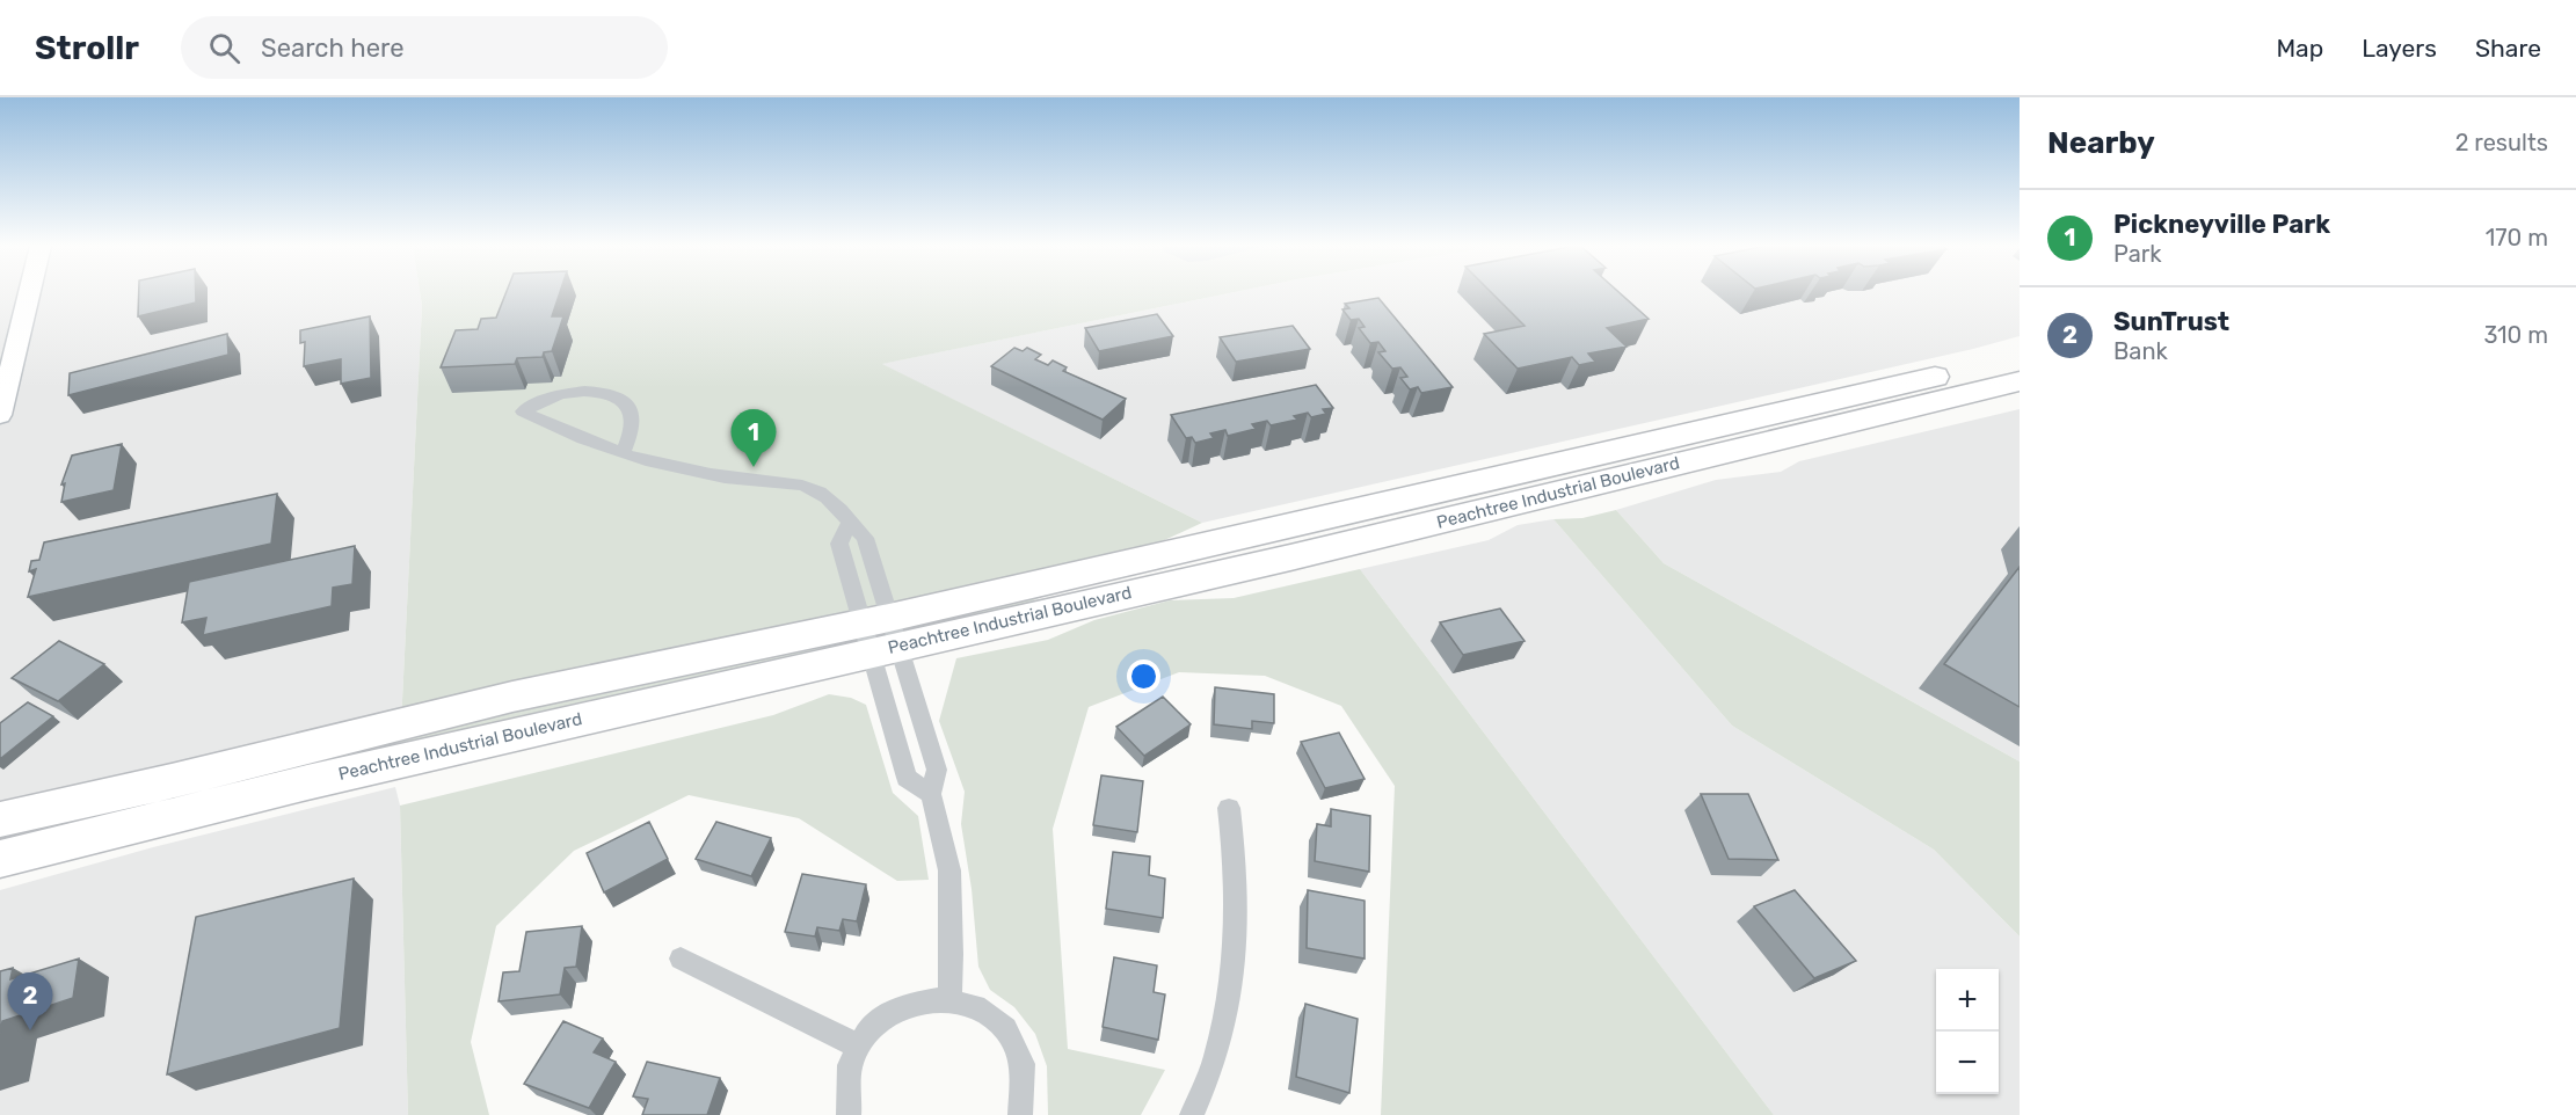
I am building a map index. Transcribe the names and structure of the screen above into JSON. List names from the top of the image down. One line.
{"streets":{"highway":["Peachtree Industrial Boulevard"]},"page":{"header":"Strollr","search":"Search here","nav":["Map","Layers","Share"],"heading":["Nearby","2 results"],"list":[{"mark":"1","name":"Pickneyville Park","note":"Park","value":"170 m"},{"mark":"2","name":"SunTrust","note":"Bank","value":"310 m"}],"pins":["1","2"],"map_buttons":["+","−"]}}
